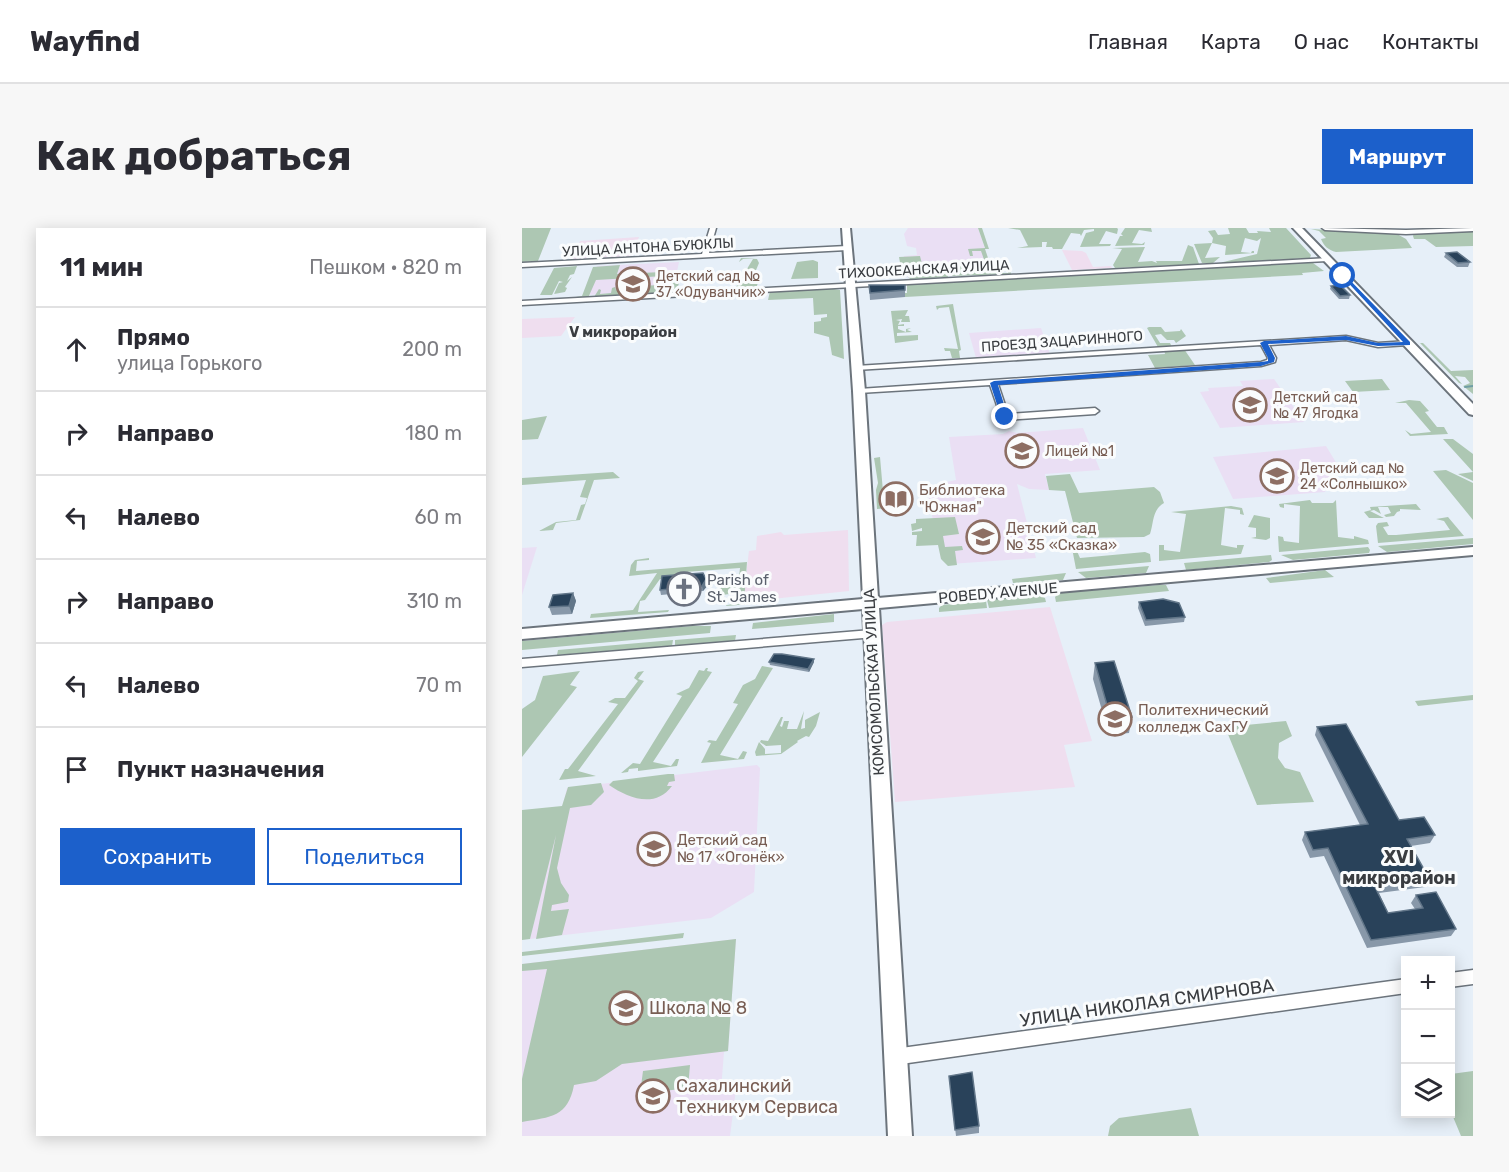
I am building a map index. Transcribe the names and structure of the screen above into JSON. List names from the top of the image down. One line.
{"streets":{"main road":["POBEDY AVENUE","КОМСОМОЛЬСКАЯ УЛИЦА"],"street":["УЛИЦА АНТОНА БУЮКЛЫ","ТИХООКЕАНСКАЯ УЛИЦА","ПРОЕЗД ЗАЦАРИННОГО","УЛИЦА НИКОЛАЯ СМИРНОВА"]},"crossings":[["УЛИЦА АНТОНА БУЮКЛЫ","КОМСОМОЛЬСКАЯ УЛИЦА"],["ТИХООКЕАНСКАЯ УЛИЦА","КОМСОМОЛЬСКАЯ УЛИЦА"],["ПРОЕЗД ЗАЦАРИННОГО","КОМСОМОЛЬСКАЯ УЛИЦА"],["POBEDY AVENUE","КОМСОМОЛЬСКАЯ УЛИЦА"],["КОМСОМОЛЬСКАЯ УЛИЦА","УЛИЦА НИКОЛАЯ СМИРНОВА"]],"districts":["V микрорайон","XVI микрорайон"],"places":{"school or university":["Детский сад № 37 «Одуванчик»","Детский сад № 47 Ягодка","Лицей №1","Детский сад № 24 «Солнышко»","Детский сад № 35 «Сказка»","Политехнический колледж СахГУ","Детский сад № 17 «Огонёк»","Школа № 8","Сахалинский Техникум Сервиса"],"library":["Библиотека \"Южная\""],"church":["Parish of St. James"]},"page":{"header":"Wayfind","nav":["Главная","Карта","О нас","Контакты"],"buttons":["Маршрут",["Сохранить","Поделиться"]],"title":"Как добраться","heading":["11 мин","Пешком · 820 m"],"list":[["Прямо","улица Горького","200 m"],["Направо","180 m"],["Налево","60 m"],["Направо","310 m"],["Налево","70 m"],"Пункт назначения"],"map_buttons":["+","−"]}}
